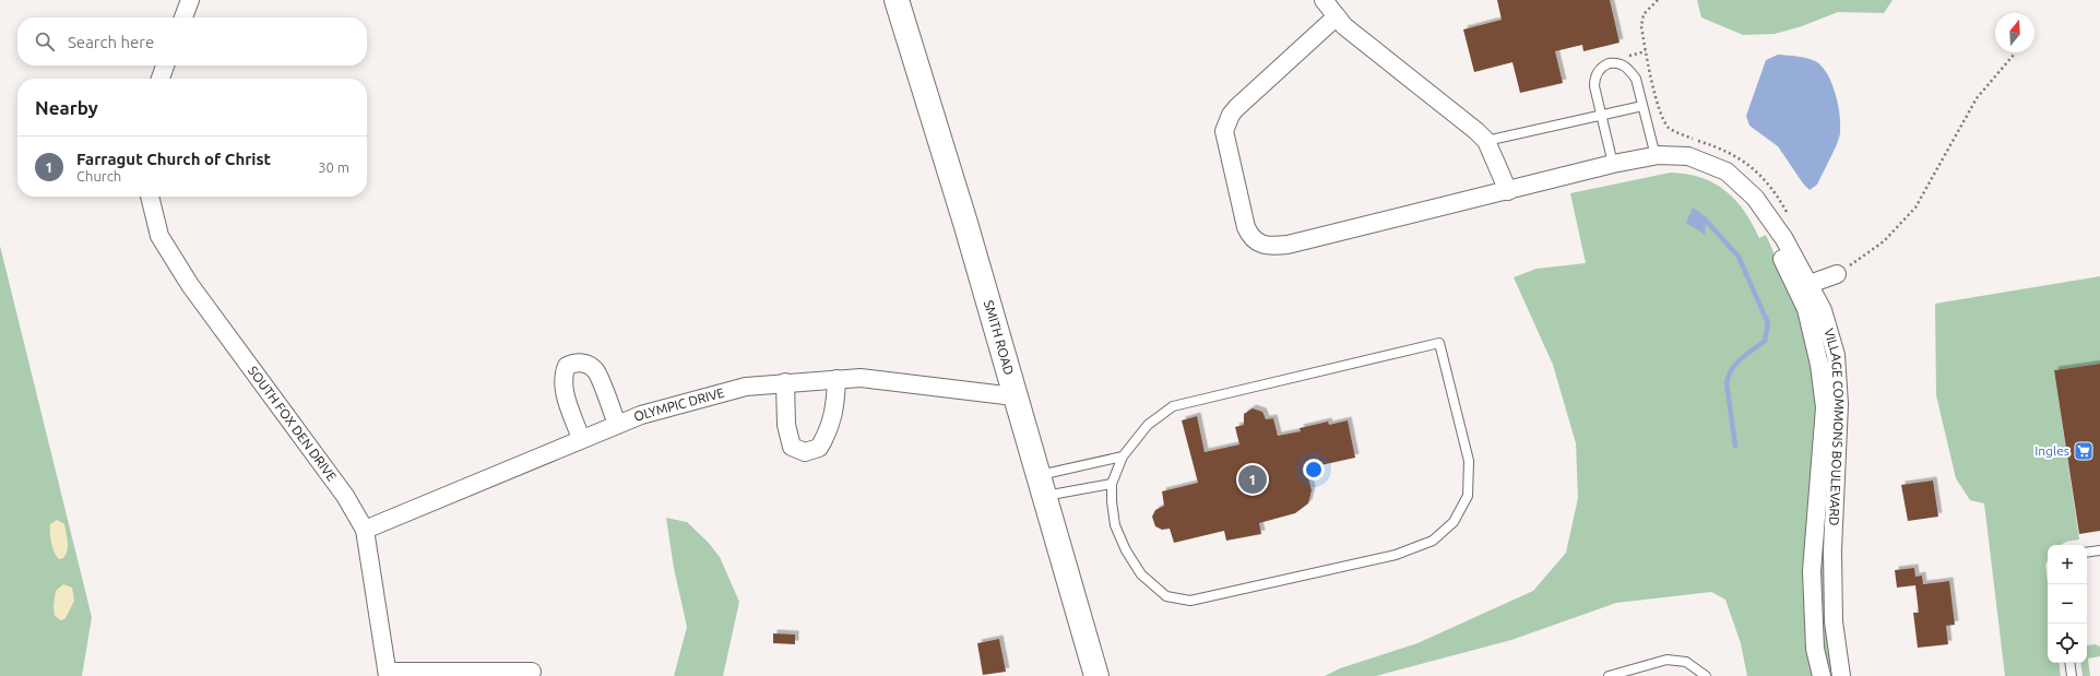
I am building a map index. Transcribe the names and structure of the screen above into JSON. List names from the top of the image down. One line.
{"streets":{"street":["SMITH ROAD","OLYMPIC DRIVE","SOUTH FOX DEN DRIVE","VILLAGE COMMONS BOULEVARD"]},"crossings":[["SMITH ROAD","OLYMPIC DRIVE"],["OLYMPIC DRIVE","SOUTH FOX DEN DRIVE"]],"places":{"supermarket":["Ingles"]},"north":"top","page":{"search":"Search here","heading":"Nearby","list":[{"mark":"1","name":"Farragut Church of Christ","note":"Church","value":"30 m"}],"pins":"1","map_buttons":["+","−"]}}
